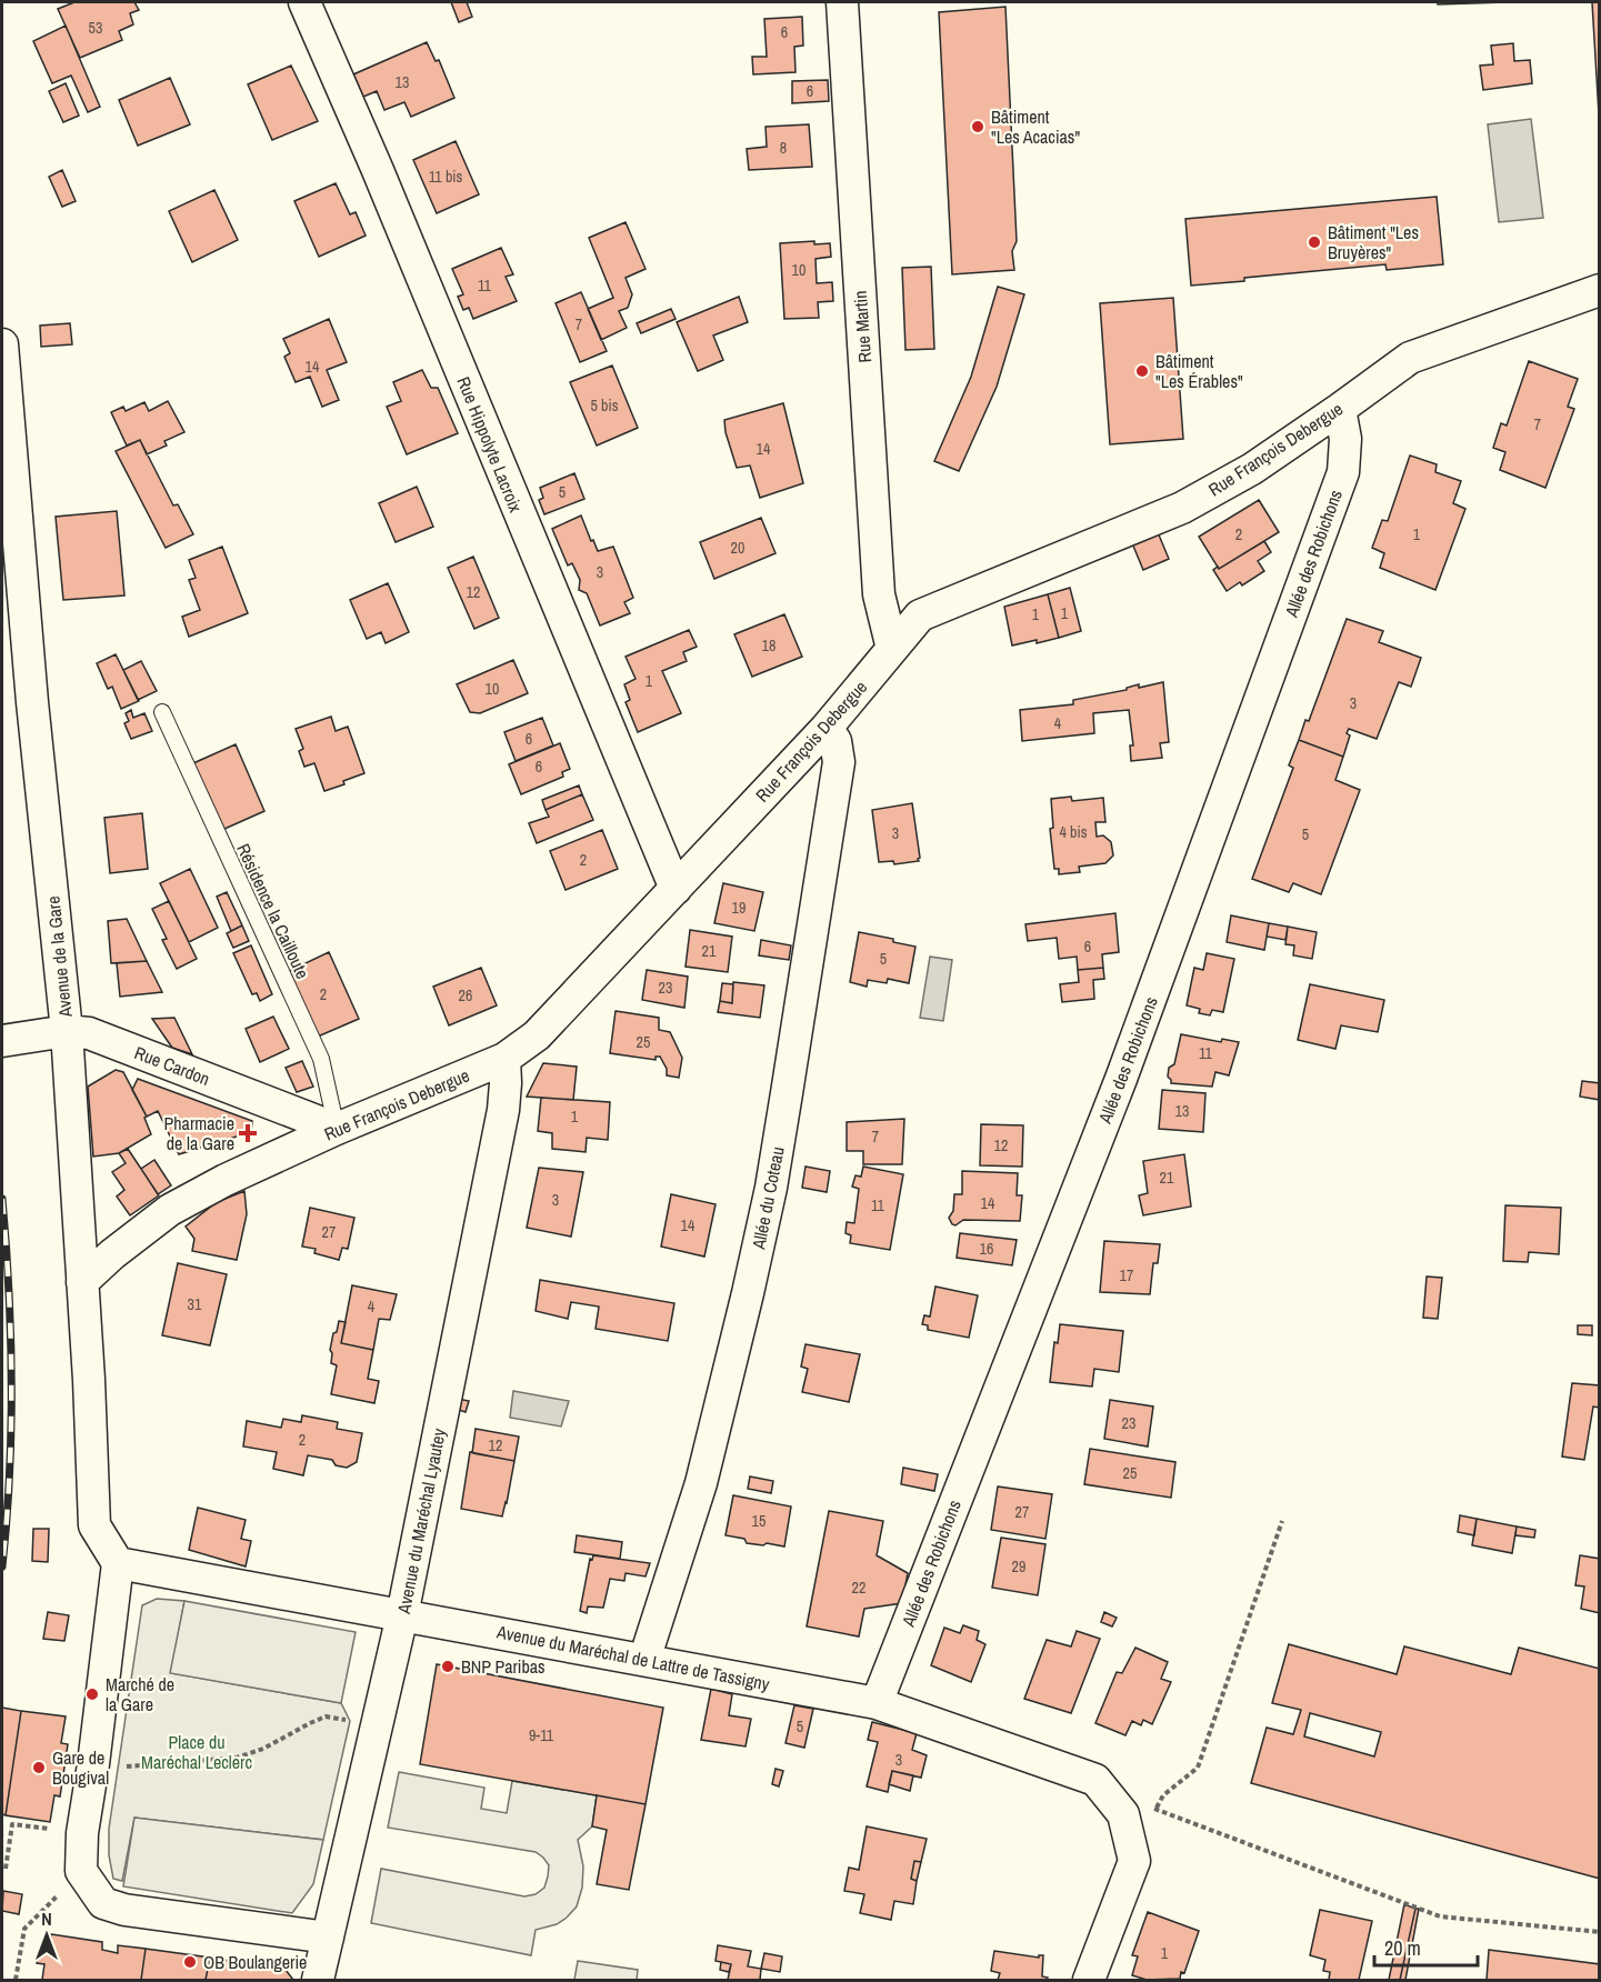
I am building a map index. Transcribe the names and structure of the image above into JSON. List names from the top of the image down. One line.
{"streets":{"street":["Rue Martin","Rue Hippolyte Lacroix","Rue François Debergue","Allée des Robichons","Avenue de la Gare","Rue Cardon","Allée du Coteau","Avenue du Maréchal Lyautey","Avenue du Maréchal de Lattre de Tassigny"],"lane":["Résidence la Cailloute"]},"crossings":[["Rue Martin","Rue François Debergue"],["Rue Hippolyte Lacroix","Rue François Debergue"],["Rue François Debergue","Allée des Robichons"],["Rue François Debergue","Résidence la Cailloute"],["Rue François Debergue","Avenue de la Gare"],["Rue François Debergue","Rue Cardon"],["Rue François Debergue","Allée du Coteau"],["Rue François Debergue","Avenue du Maréchal Lyautey"],["Allée des Robichons","Avenue du Maréchal de Lattre de Tassigny"],["Résidence la Cailloute","Rue Cardon"],["Avenue de la Gare","Rue Cardon"],["Avenue de la Gare","Avenue du Maréchal de Lattre de Tassigny"],["Allée du Coteau","Avenue du Maréchal de Lattre de Tassigny"],["Avenue du Maréchal Lyautey","Avenue du Maréchal de Lattre de Tassigny"]],"parks":["Place du Maréchal Leclerc"],"places":{"other":["Bâtiment \"Les Acacias\"","Bâtiment \"Les Bruyères\"","Bâtiment \"Les Érables\"","BNP Paribas","Marché de la Gare","Gare de Bougival","OB Boulangerie"],"health":["Pharmacie de la Gare"]},"house_numbers":["53","6","13","6","8","11 bis","10","11","7","14","5 bis","7","14","5","2","1","20","3","12","1","1","18","1","10","3","4","6","6","4 bis","3","5","2","19","6","21","5","23","2","26","25","11","13","1","7","12","21","3","14","11","14","27","16","17","31","4","23","2","12","25","27","15","29","22","5","9-11","3","1"],"scale_bar":"20 m","north":"top"}
